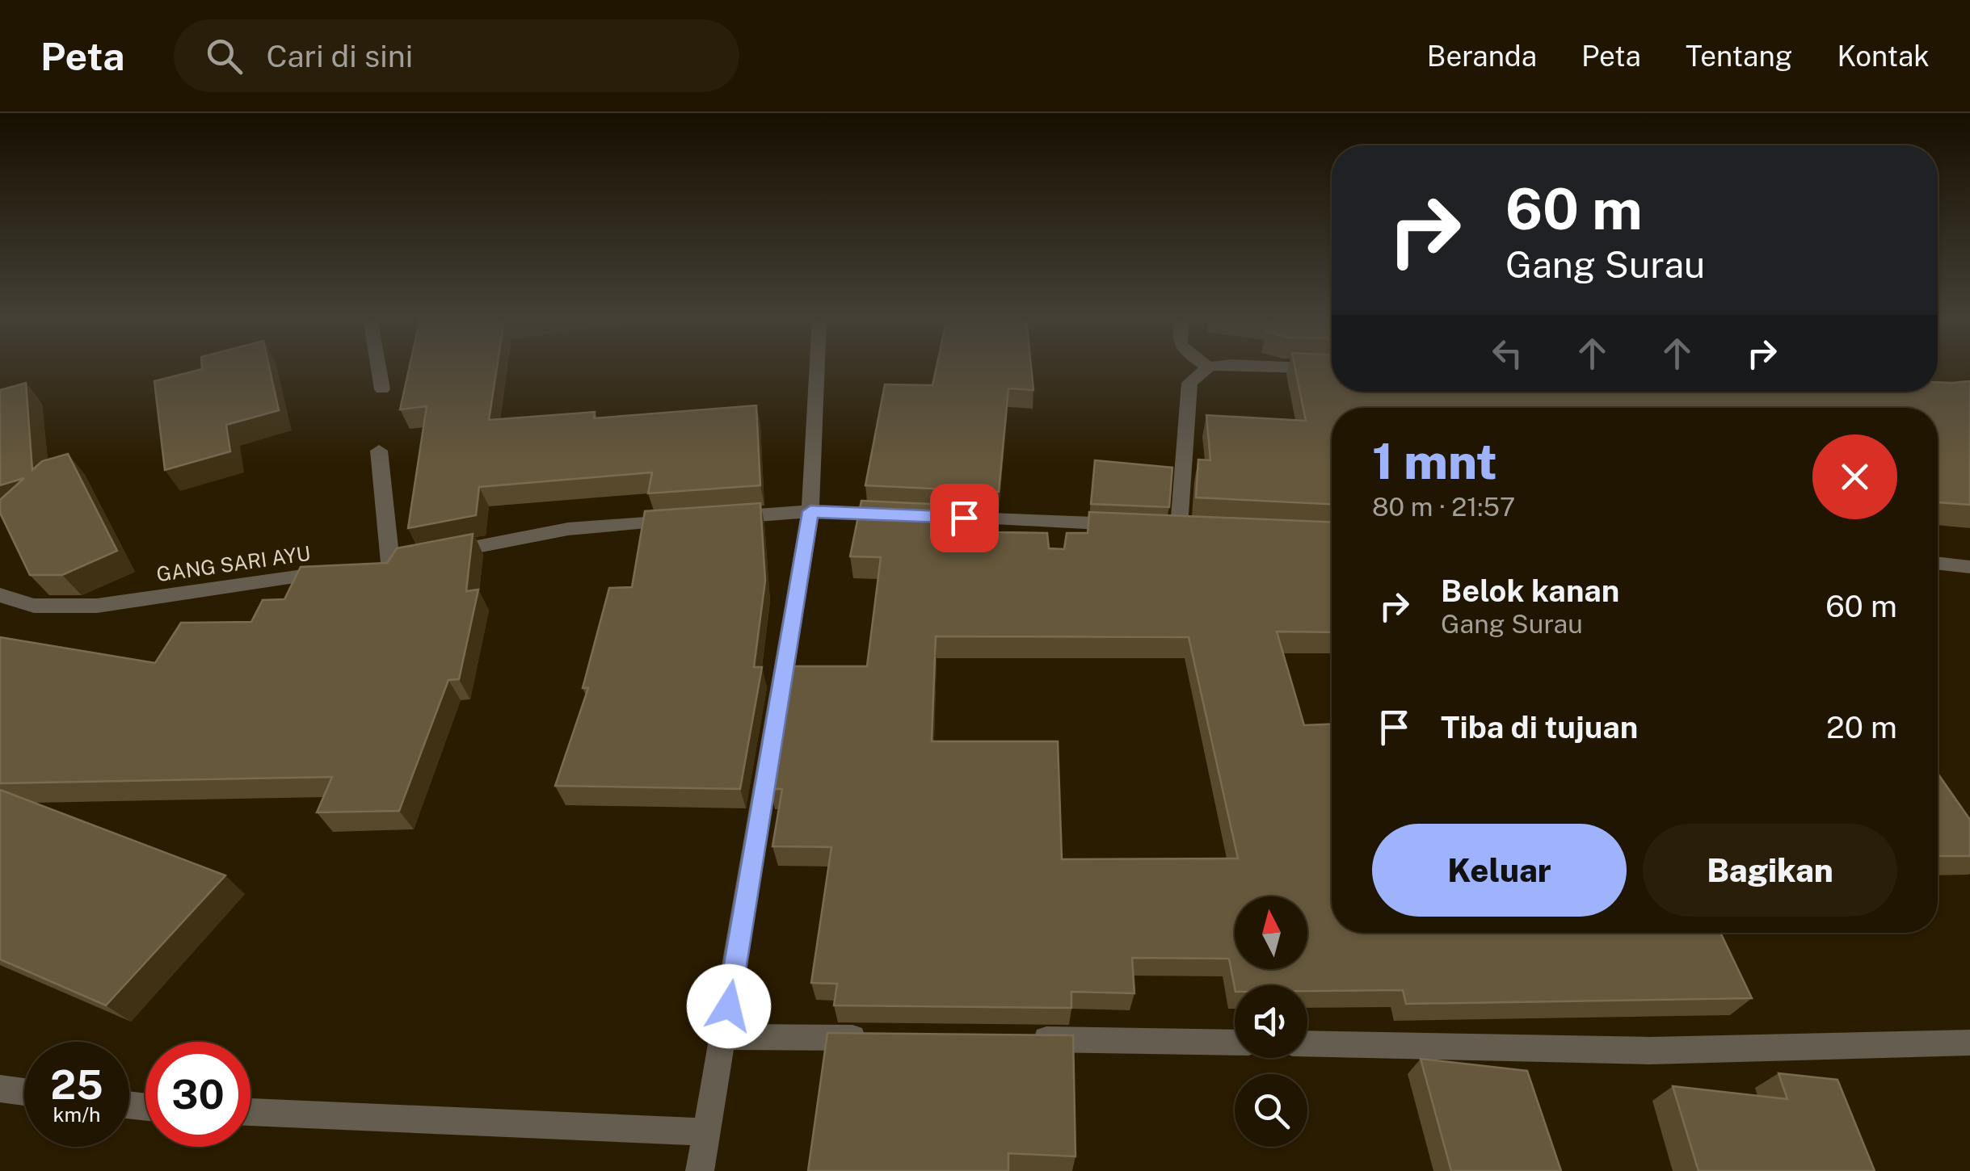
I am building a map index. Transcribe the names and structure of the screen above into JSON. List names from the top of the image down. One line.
{"streets":{"street":["GANG SARI AYU"]},"north":"top","page":{"header":"Peta","search":"Cari di sini","nav":["Beranda","Peta","Tentang","Kontak"],"turn":["60 m","Gang Surau"],"heading":["1 mnt","80 m · 21:57"],"list":[{"name":"Belok kanan","note":"Gang Surau","value":"60 m"},{"name":"Tiba di tujuan","value":"20 m"}],"buttons":["Keluar","Bagikan"],"speed":"25 km/h","limit":"30"}}
